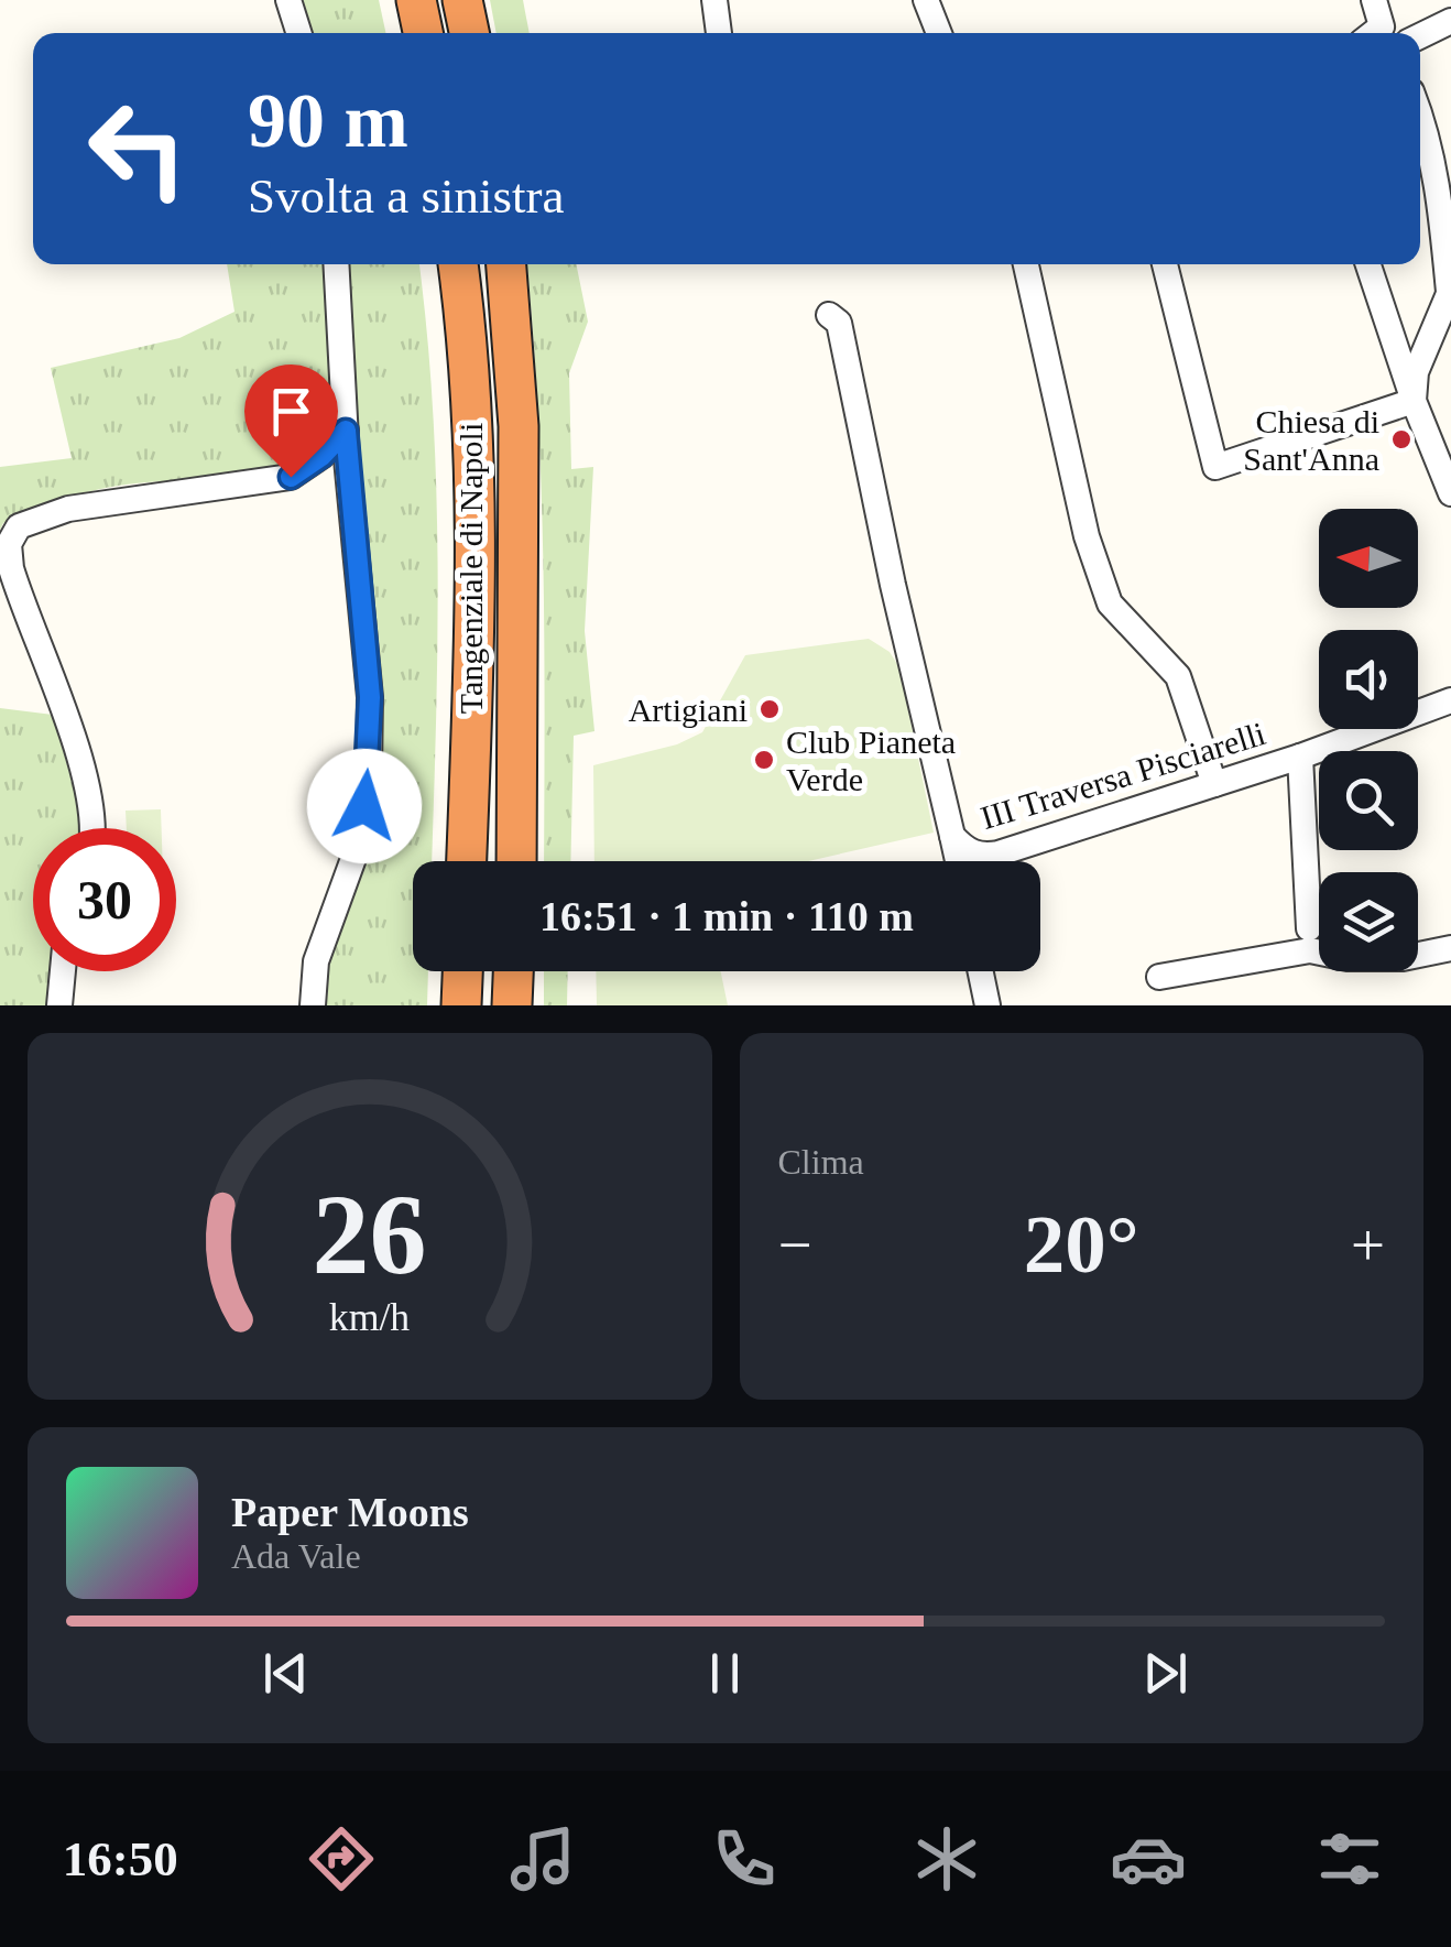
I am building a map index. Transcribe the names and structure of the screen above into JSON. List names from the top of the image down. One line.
{"streets":{"highway":["Tangenziale di Napoli"],"street":["III Traversa Pisciarelli"]},"places":["Chiesa di Sant'Anna","Artigiani","Club Pianeta Verde"],"north":"left","page":{"turn":["90 m","Svolta a sinistra"],"limit":"30","trip":"16:51 · 1 min · 110 m","tile":"Clima","heat":["−","20°","+"],"song":["Paper Moons","Ada Vale"],"tabs":"16:50","gauge":["26","km/h"]}}
